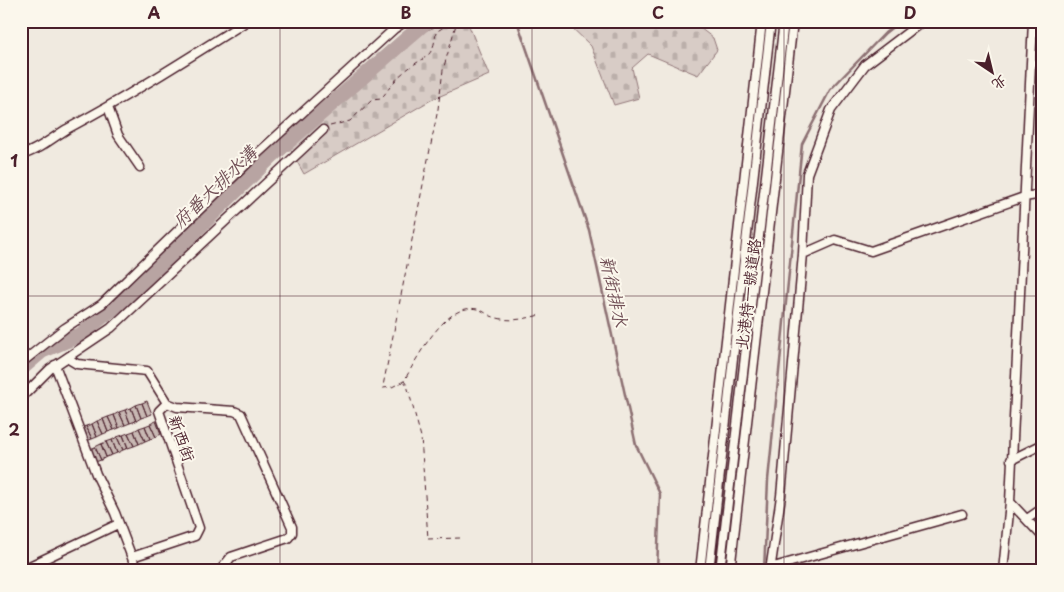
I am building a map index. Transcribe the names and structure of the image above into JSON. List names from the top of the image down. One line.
{"streets":{"street":["北港特一號道路","新西街"]},"water":["府番大排水溝","新街排水"],"north":"bottom right","grid":{"columns":["A","B","C","D"],"rows":["1","2"]}}
